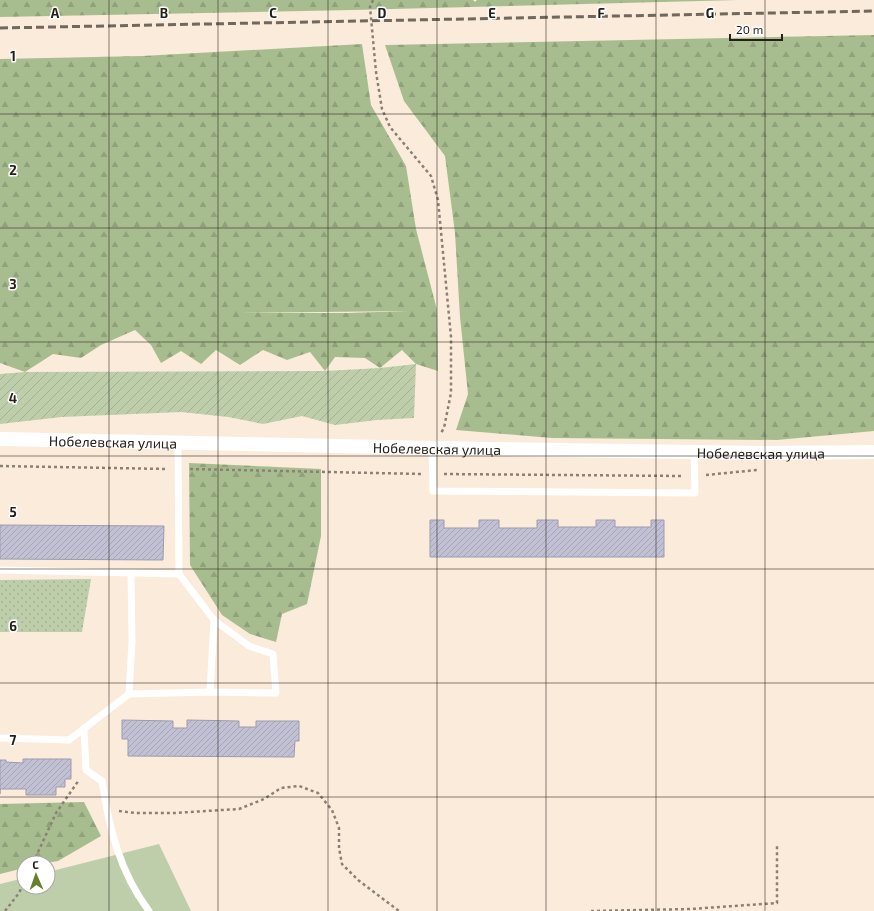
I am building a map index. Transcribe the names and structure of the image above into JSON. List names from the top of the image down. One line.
{"streets":{"street":["Нобелевская улица"]},"scale_bar":"20 m","north":"top","grid":{"columns":["A","B","C","D","E","F","G"],"rows":["1","2","3","4","5","6","7"]}}
